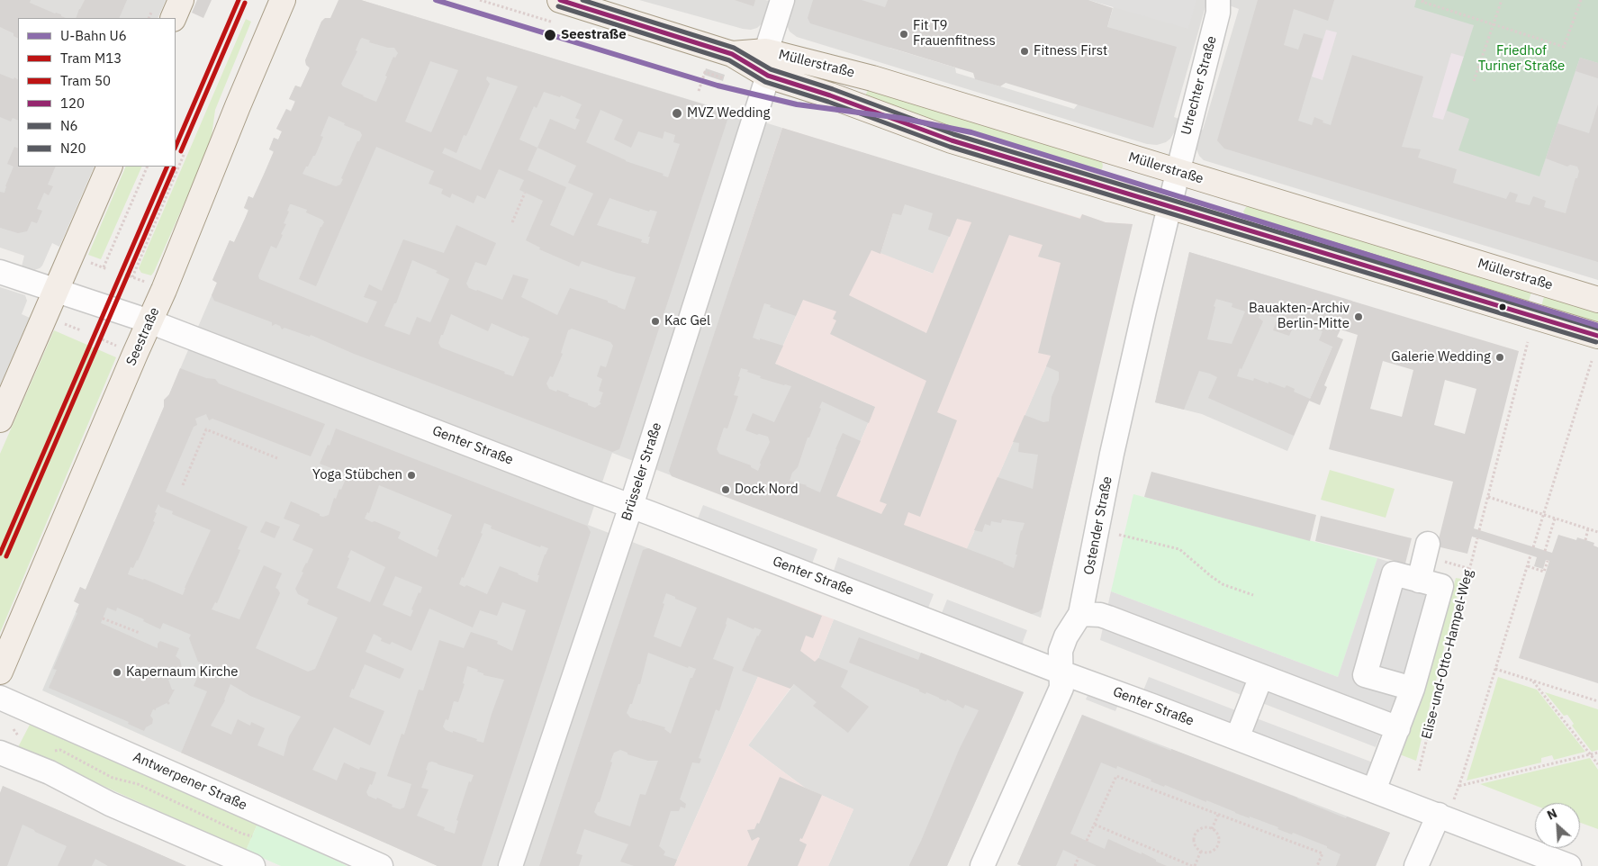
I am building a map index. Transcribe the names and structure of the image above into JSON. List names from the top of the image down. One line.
{"streets":{"main road":["Müllerstraße","Seestraße"],"street":["Utrechter Straße","Genter Straße","Brüsseler Straße","Ostender Straße","Antwerpener Straße"],"path":["Elise-und-Otto-Hampel-Weg"]},"crossings":[["Müllerstraße","Utrechter Straße"],["Müllerstraße","Brüsseler Straße"],["Müllerstraße","Ostender Straße"],["Utrechter Straße","Ostender Straße"],["Seestraße","Genter Straße"],["Genter Straße","Brüsseler Straße"],["Genter Straße","Ostender Straße"]],"parks":["Friedhof Turiner Straße"],"places":["Fit T9 Frauenfitness","Seestraße","Fitness First","MVZ Wedding","Bauakten-Archiv Berlin-Mitte","Kac Gel","Galerie Wedding","Yoga Stübchen","Dock Nord","Kapernaum Kirche"],"lines":["metro line U6","tram line M13","transit line 120","transit line N20","tram line 50","transit line N6"],"legend":["U-Bahn U6","Tram M13","Tram 50","120","N6","N20"],"north":"top left"}
